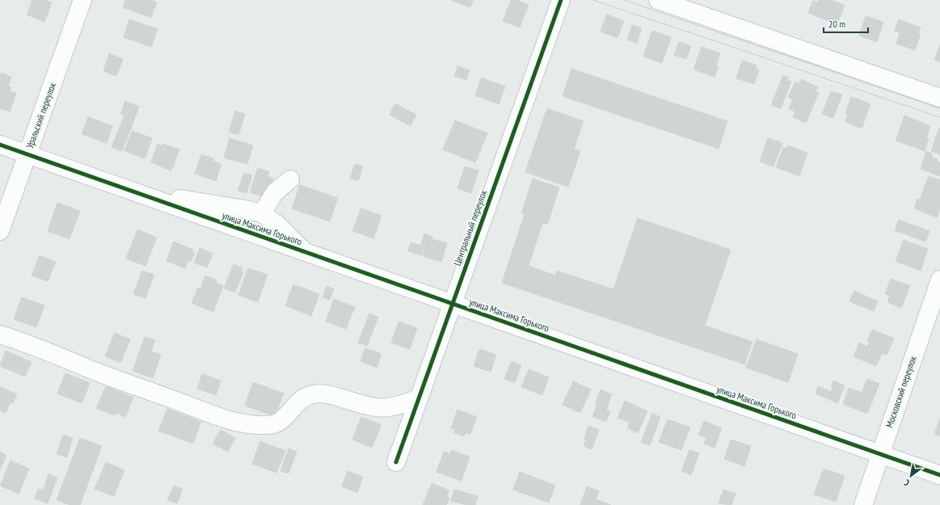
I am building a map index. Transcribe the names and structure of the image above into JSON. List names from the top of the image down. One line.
{"streets":{"street":["Уральский переулок","Центральный переулок","улица Максима Горького","Московский переулок"]},"crossings":[["Уральский переулок","улица Максима Горького"],["Центральный переулок","улица Максима Горького"],["улица Максима Горького","Московский переулок"]],"scale_bar":"20 m","north":"bottom left"}
